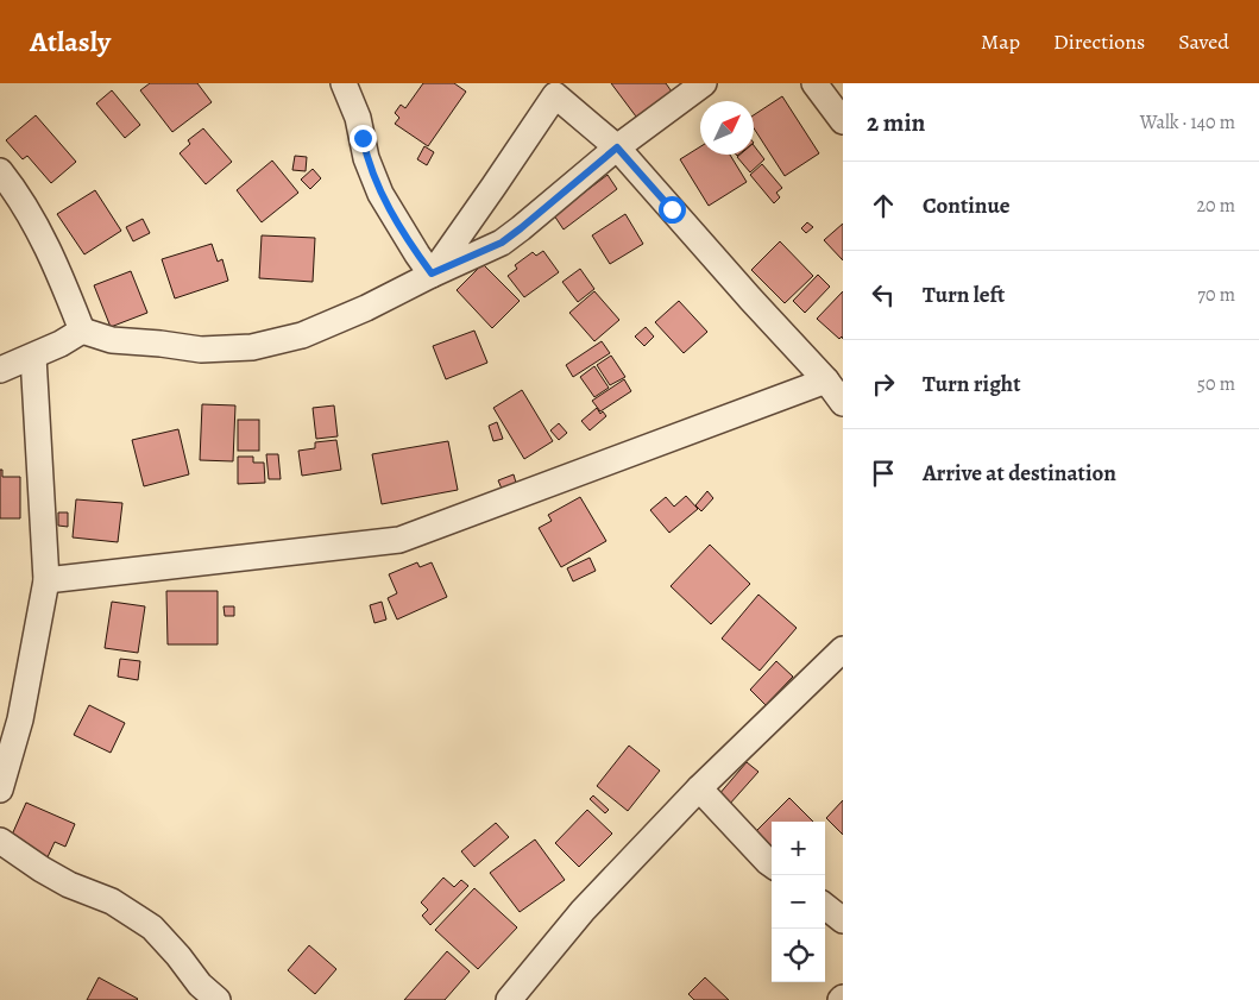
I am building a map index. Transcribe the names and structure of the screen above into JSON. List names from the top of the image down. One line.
{"north":"top right","page":{"header":"Atlasly","nav":["Map","Directions","Saved"],"heading":["2 min","Walk · 140 m"],"list":[["Continue","20 m"],["Turn left","70 m"],["Turn right","50 m"],"Arrive at destination"],"map_buttons":["+","−"]}}
